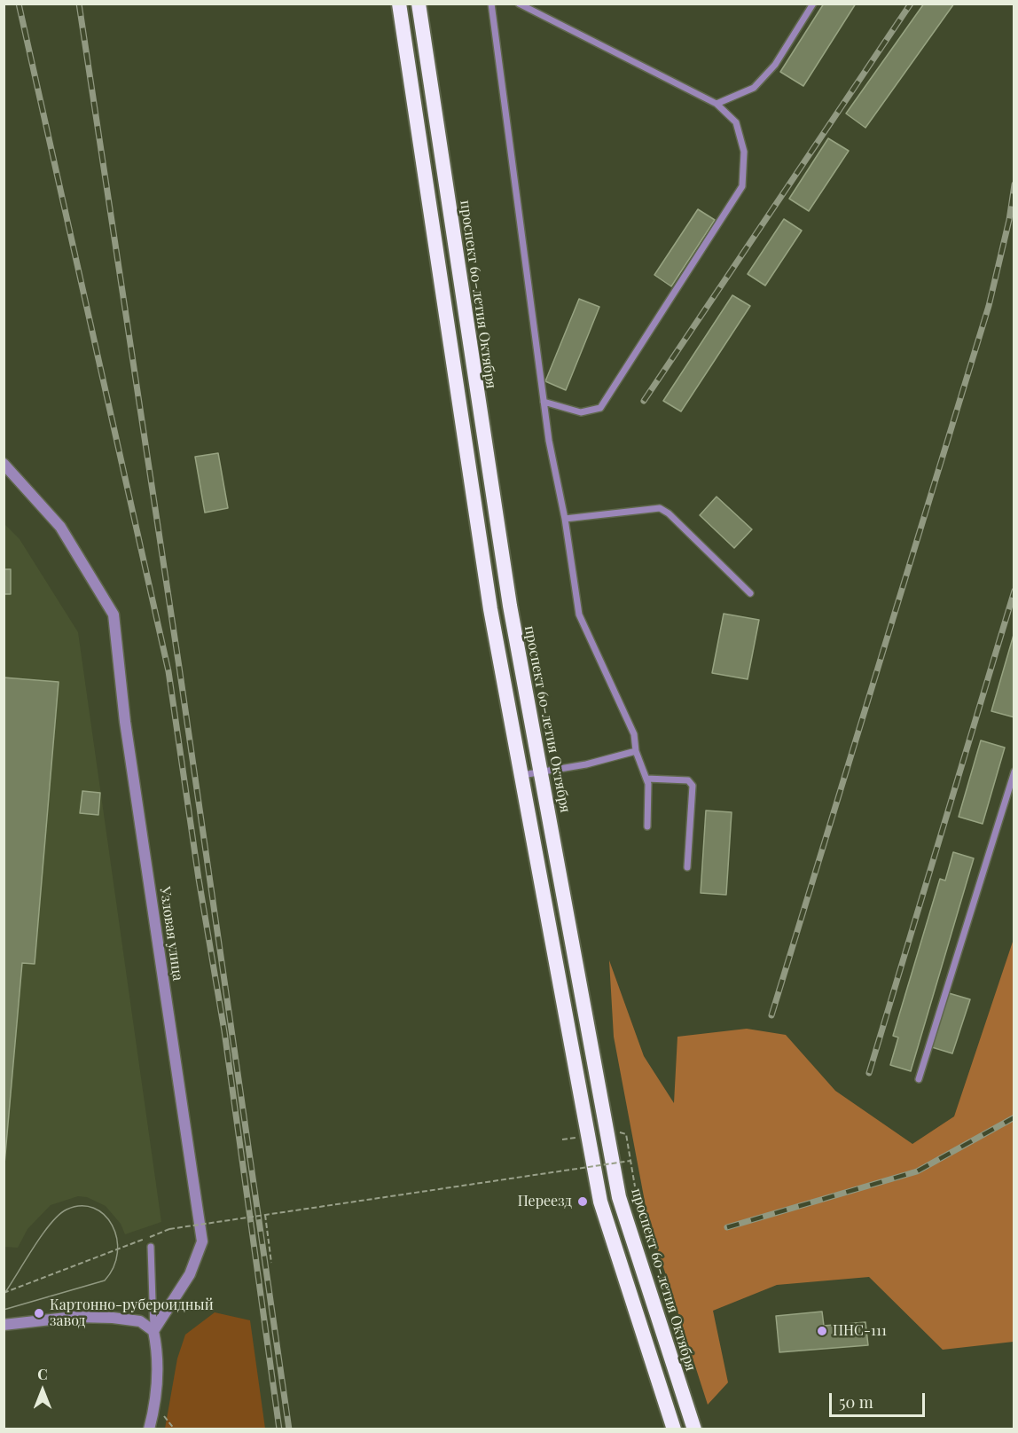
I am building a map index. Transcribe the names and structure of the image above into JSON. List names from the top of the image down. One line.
{"streets":{"highway":["проспект 60-летия Октября"],"street":["Узловая улица"]},"places":["Переезд","Картонно-рубероидный завод","ПНС-111"],"scale_bar":"50 m","north":"top"}
